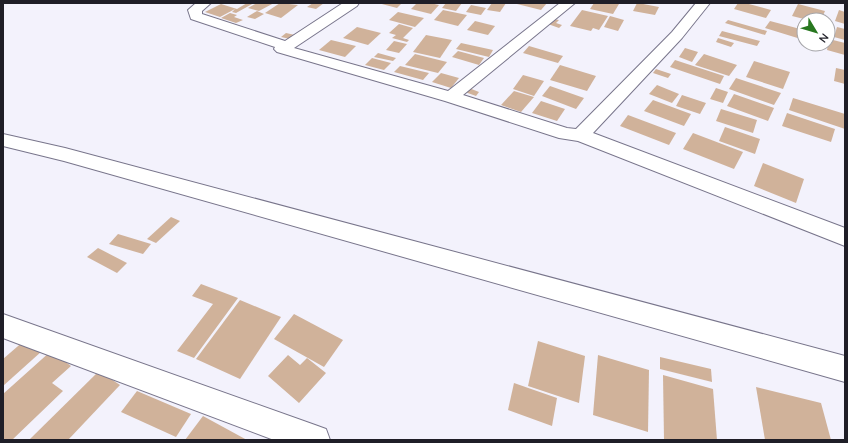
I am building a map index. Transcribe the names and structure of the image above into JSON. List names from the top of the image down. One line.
{"north":"bottom right"}
